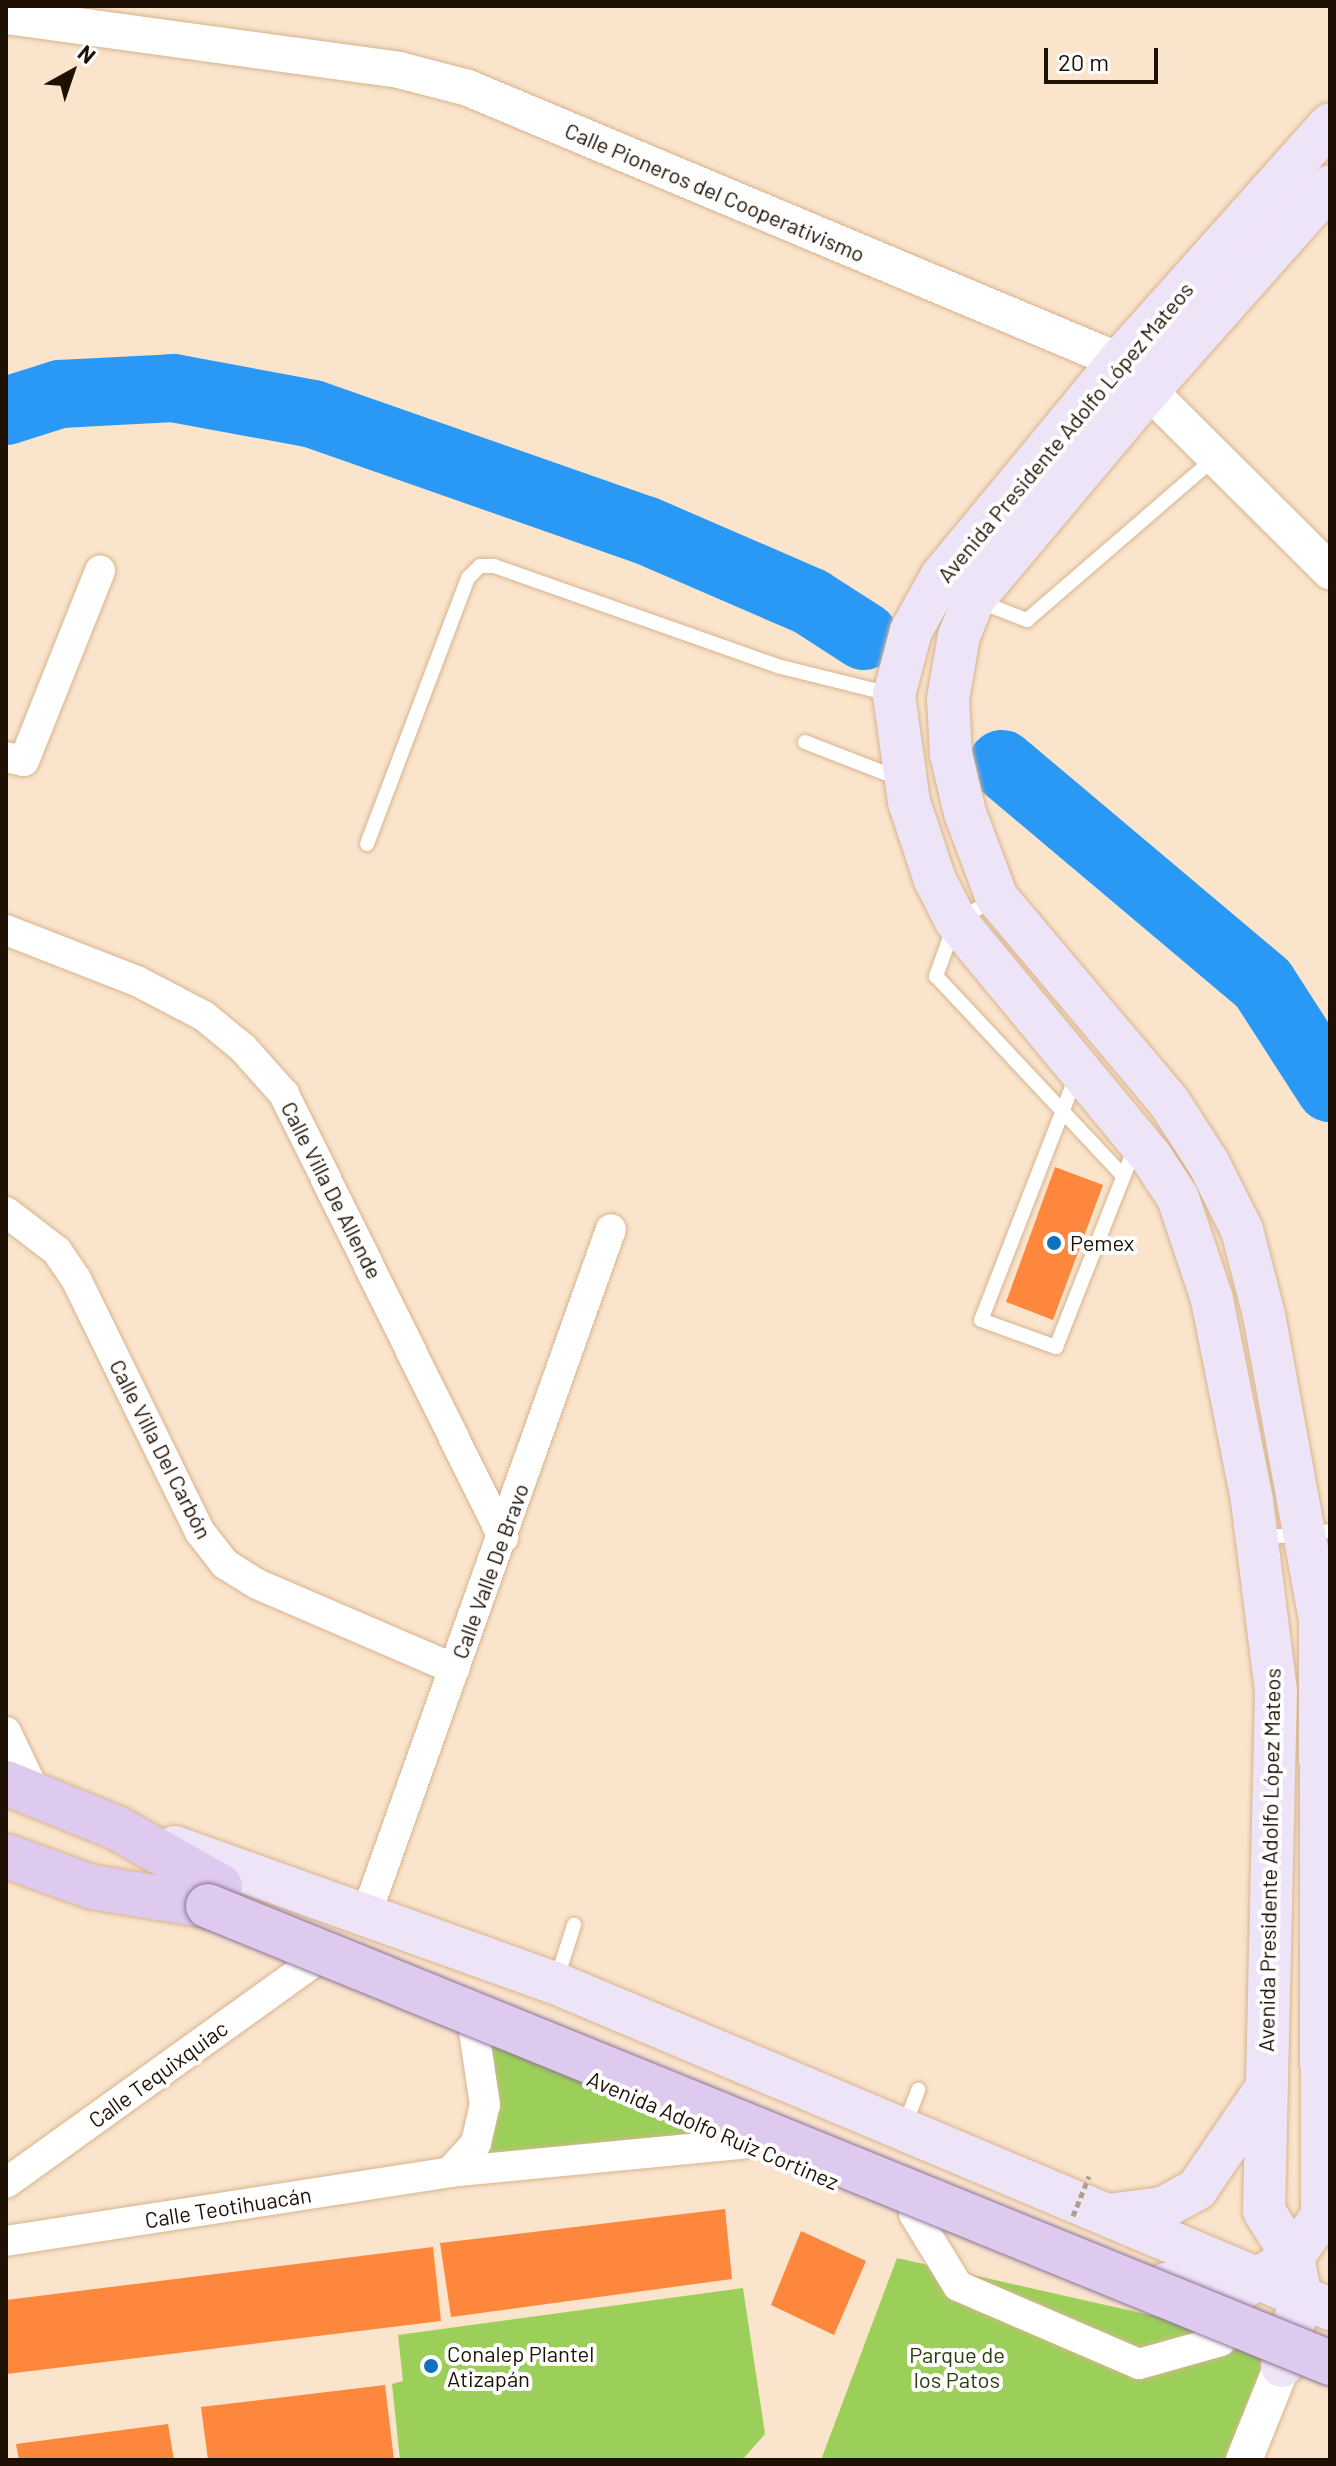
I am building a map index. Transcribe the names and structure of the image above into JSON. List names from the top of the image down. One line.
{"streets":{"main road":["Avenida Presidente Adolfo López Mateos","Avenida Adolfo Ruiz Cortinez"],"street":["Calle Pioneros del Cooperativismo","Calle Villa De Allende","Calle Villa Del Carbón","Calle Valle De Bravo","Calle Tequixquiac","Calle Teotihuacán"]},"crossings":[["Calle Pioneros del Cooperativismo","Avenida Presidente Adolfo López Mateos"],["Avenida Presidente Adolfo López Mateos","Avenida Adolfo Ruiz Cortinez"],["Calle Villa De Allende","Calle Valle De Bravo"],["Calle Villa Del Carbón","Calle Valle De Bravo"],["Calle Valle De Bravo","Avenida Adolfo Ruiz Cortinez"],["Calle Tequixquiac","Avenida Adolfo Ruiz Cortinez"],["Avenida Adolfo Ruiz Cortinez","Calle Teotihuacán"]],"parks":["Parque de los Patos"],"places":["Pemex","Conalep Plantel Atizapán"],"scale_bar":"20 m","north":"top right"}
